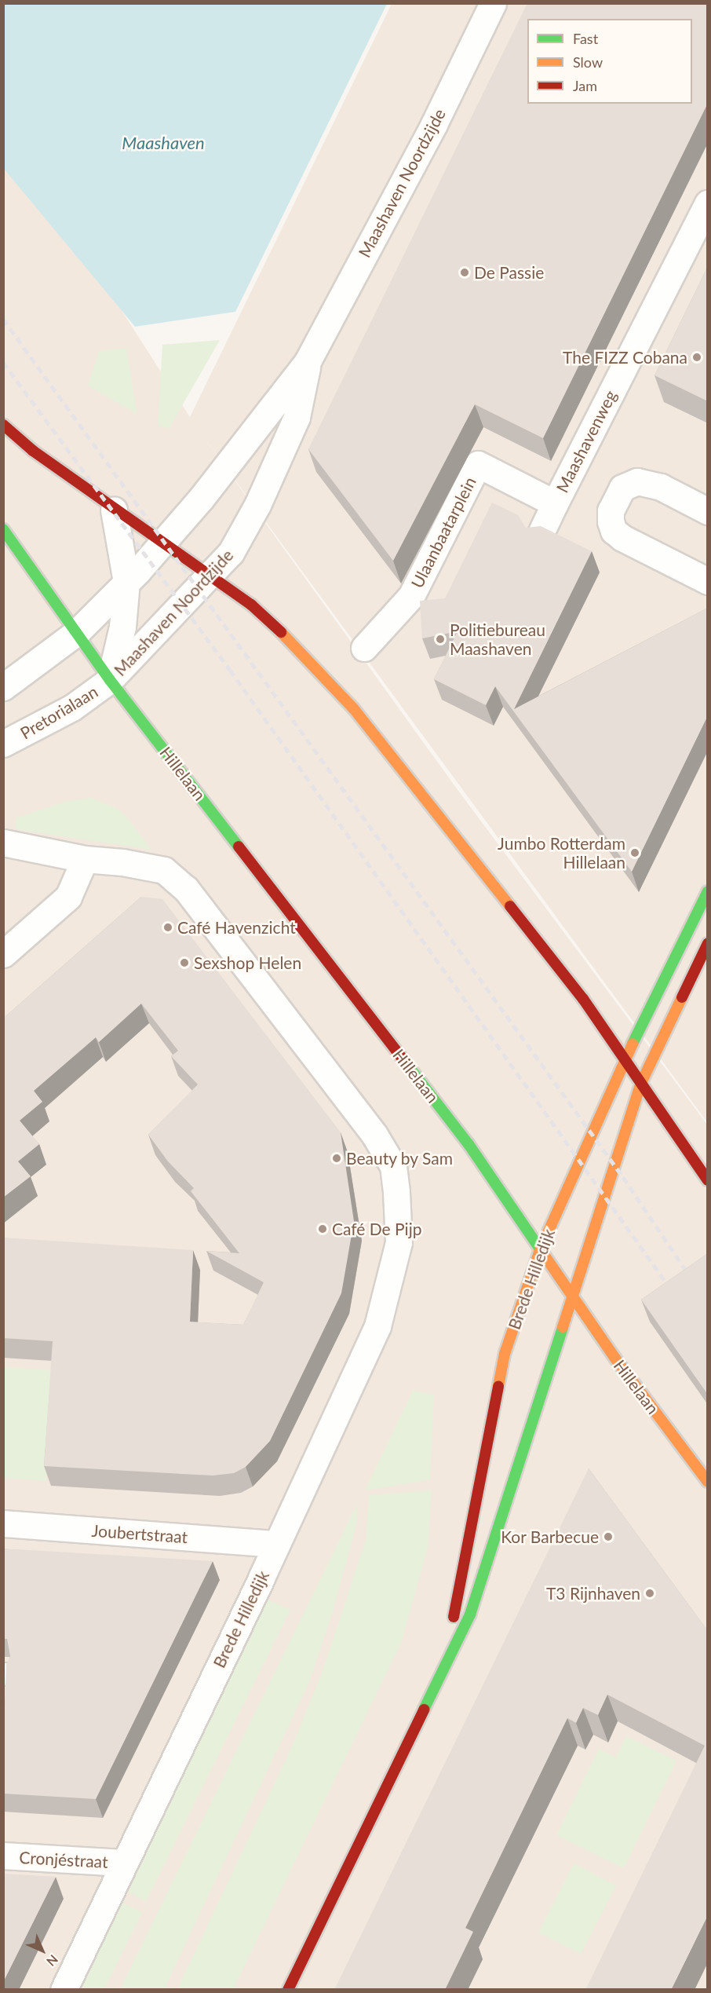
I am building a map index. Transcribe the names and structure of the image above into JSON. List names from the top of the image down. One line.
{"streets":{"main road":["Hillelaan","Brede Hilledijk"],"street":["Maashaven Noordzijde","Maashavenweg","Ulaanbaatarplein","Pretorialaan","Joubertstraat","Cronjéstraat"]},"crossings":[["Maashaven Noordzijde","Pretorialaan"],["Maashaven Noordzijde","Hillelaan"],["Maashavenweg","Ulaanbaatarplein"],["Pretorialaan","Hillelaan"],["Hillelaan","Brede Hilledijk"],["Brede Hilledijk","Joubertstraat"],["Brede Hilledijk","Cronjéstraat"]],"water":["Maashaven"],"places":["De Passie","The FIZZ Cobana","Politiebureau Maashaven","Jumbo Rotterdam Hillelaan","Café Havenzicht","Sexshop Helen","Beauty by Sam","Café De Pijp","Kor Barbecue","T3 Rijnhaven"],"legend":["Fast","Slow","Jam"],"north":"bottom right"}
